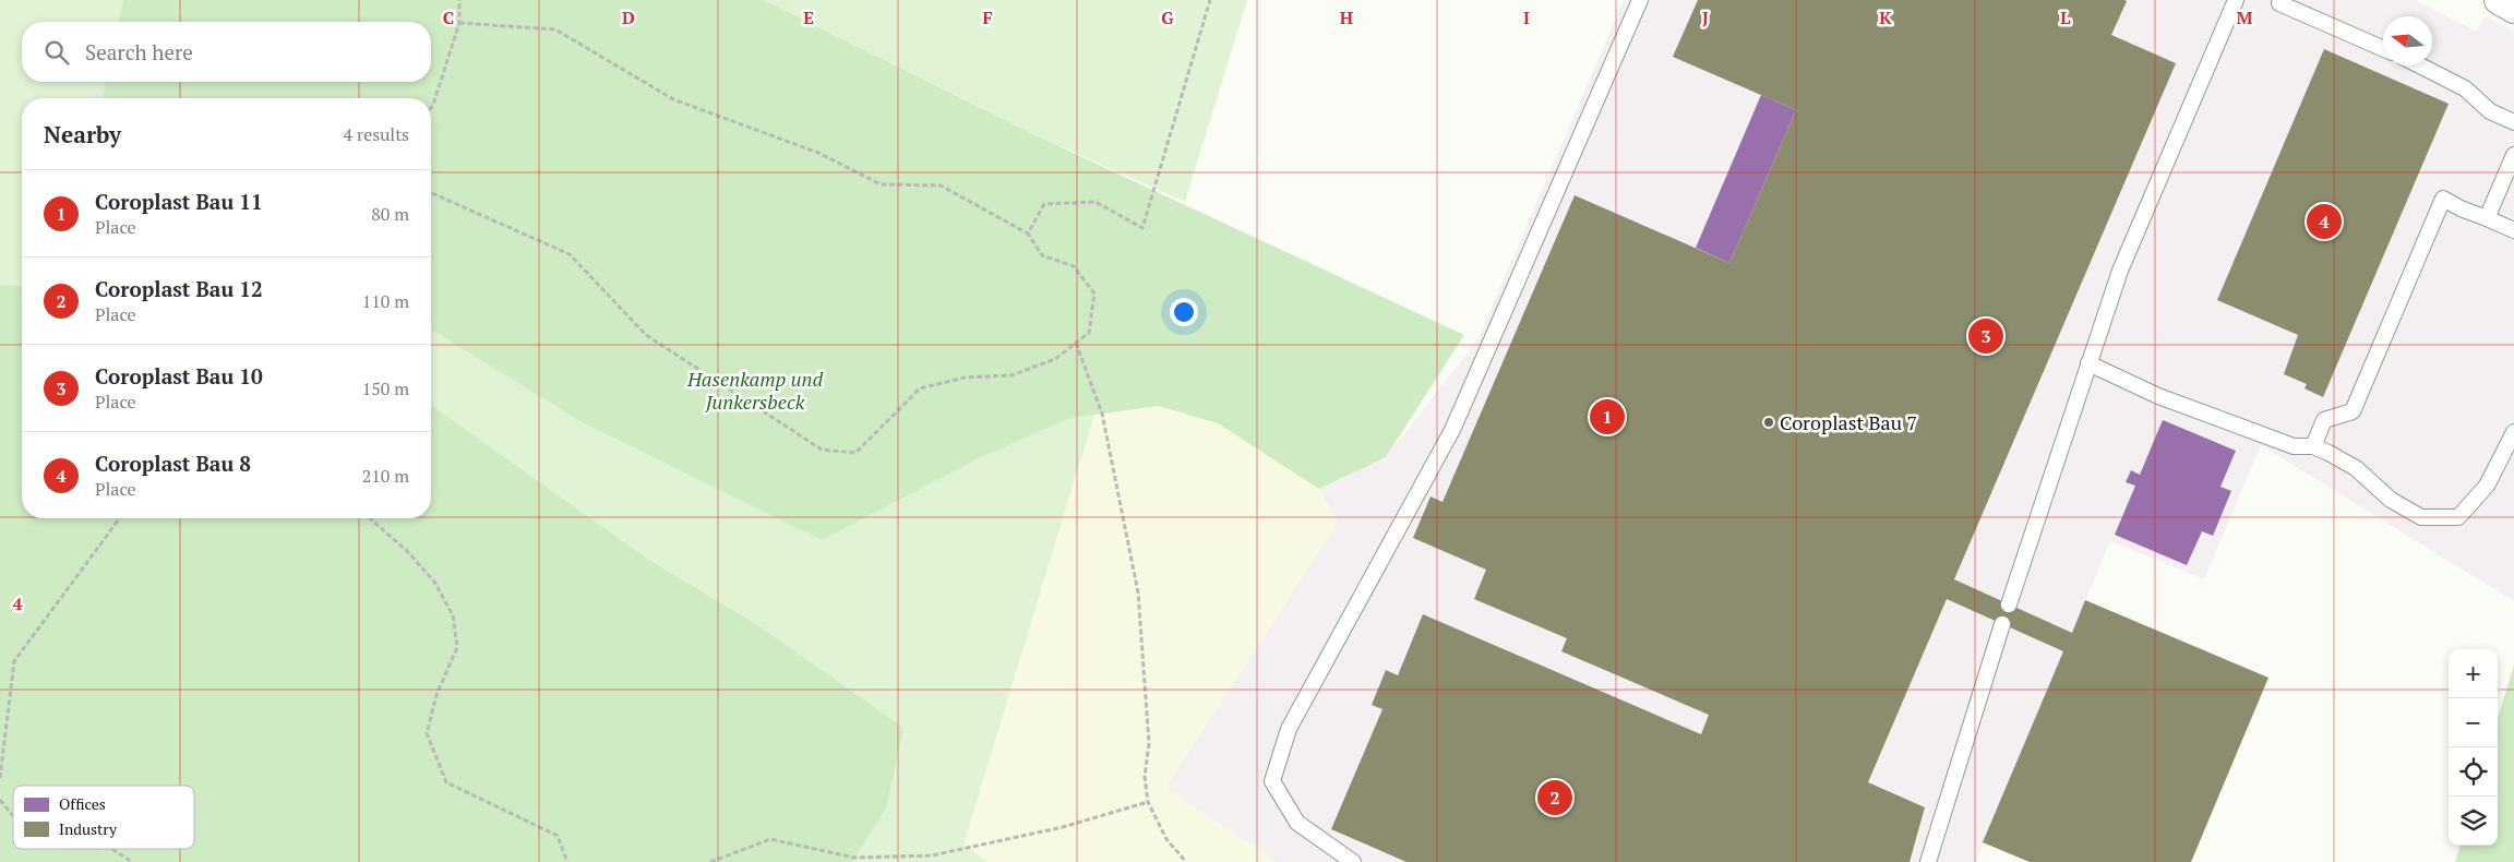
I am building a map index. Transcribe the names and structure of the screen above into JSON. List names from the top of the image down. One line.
{"parks":["Hasenkamp und Junkersbeck"],"places":["Coroplast Bau 7"],"legend":["Offices","Industry"],"north":"left","page":{"search":"Search here","heading":["Nearby","4 results"],"list":[{"mark":"1","name":"Coroplast Bau 11","note":"Place","value":"80 m"},{"mark":"2","name":"Coroplast Bau 12","note":"Place","value":"110 m"},{"mark":"3","name":"Coroplast Bau 10","note":"Place","value":"150 m"},{"mark":"4","name":"Coroplast Bau 8","note":"Place","value":"210 m"}],"pins":["4","3","1","2"],"map_buttons":["+","−"]},"grid":{"columns":["C","D","E","F","G","H","I","J","K","L","M"],"rows":["4"]}}
